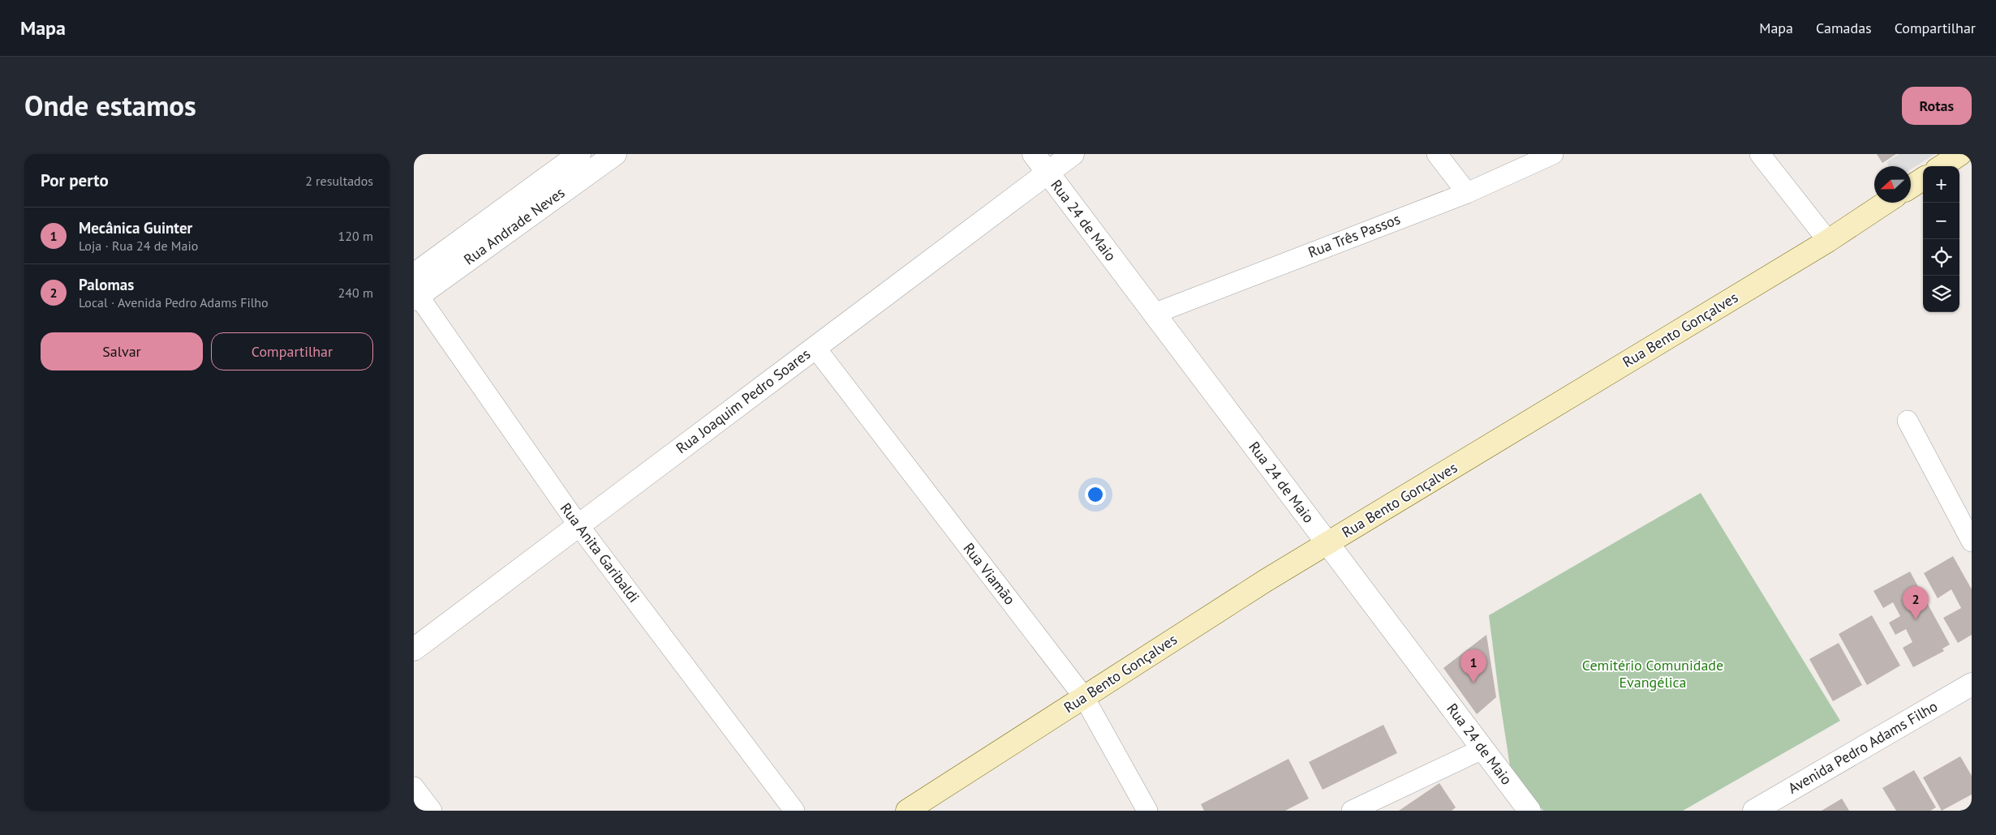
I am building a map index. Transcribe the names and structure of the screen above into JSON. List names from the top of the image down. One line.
{"streets":{"main road":["Rua Bento Gonçalves"],"street":["Rua 24 de Maio","Rua Andrade Neves","Rua Três Passos","Rua Joaquim Pedro Soares","Rua Anita Garibaldi","Rua Viamão","Avenida Pedro Adams Filho"]},"crossings":[["Rua 24 de Maio","Rua Três Passos"],["Rua 24 de Maio","Rua Bento Gonçalves"],["Rua 24 de Maio","Rua Joaquim Pedro Soares"],["Rua Andrade Neves","Rua Anita Garibaldi"],["Rua Bento Gonçalves","Rua Viamão"],["Rua Joaquim Pedro Soares","Rua Anita Garibaldi"],["Rua Joaquim Pedro Soares","Rua Viamão"]],"parks":["Cemitério Comunidade Evangélica"],"north":"left","page":{"header":"Mapa","nav":["Mapa","Camadas","Compartilhar"],"title":"Onde estamos","buttons":["Rotas",["Salvar","Compartilhar"]],"heading":["Por perto","2 resultados"],"map_buttons":["+","−"],"list":[{"mark":"1","name":"Mecânica Guinter","note":"Loja · Rua 24 de Maio","value":"120 m"},{"mark":"2","name":"Palomas","note":"Local · Avenida Pedro Adams Filho","value":"240 m"}],"pins":["2","1"]}}
